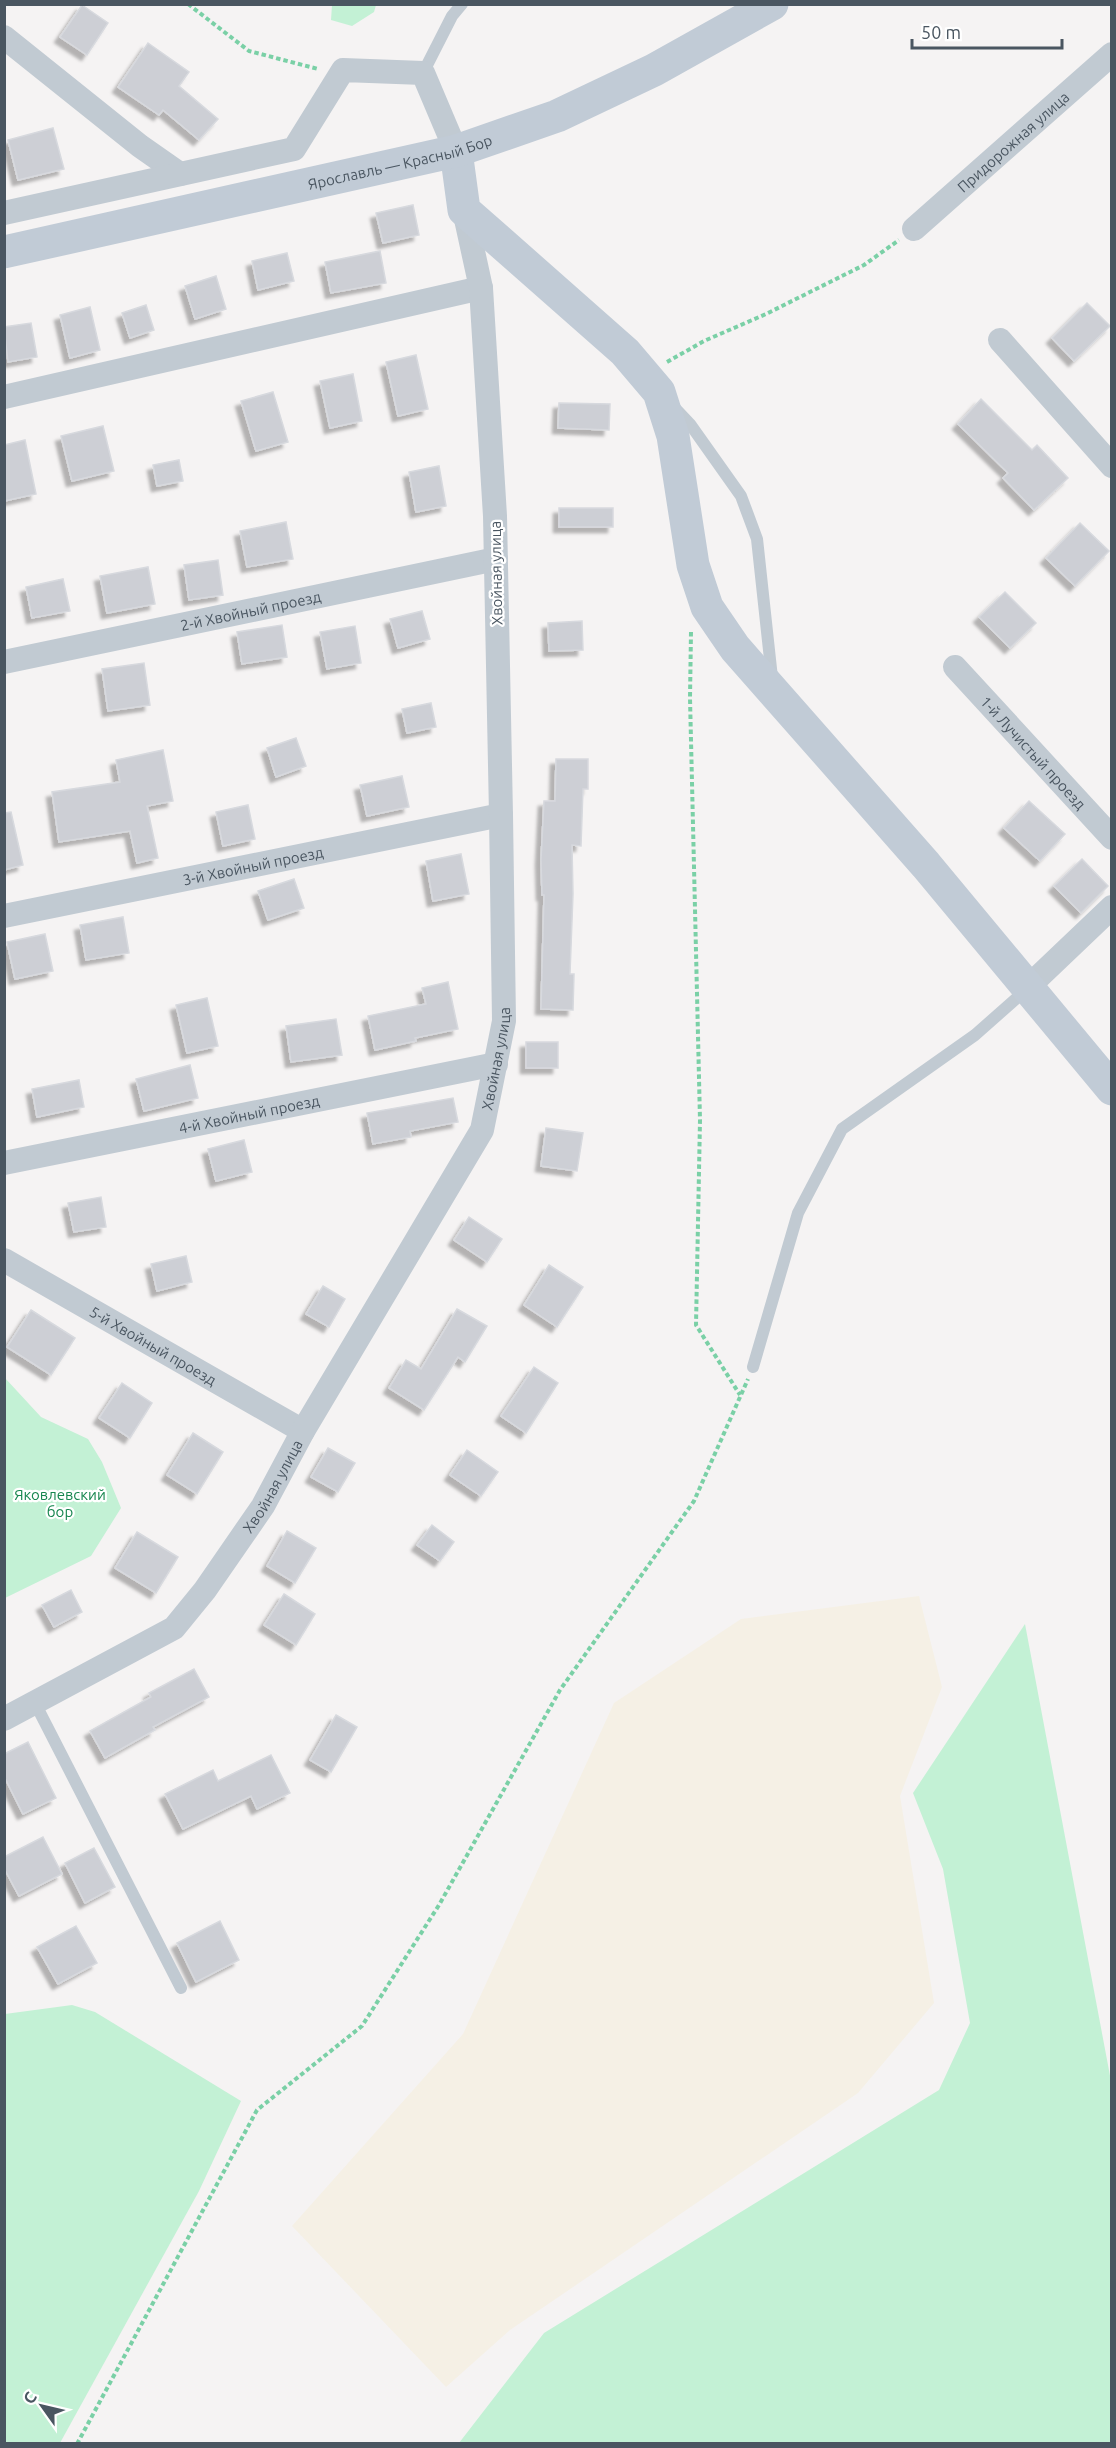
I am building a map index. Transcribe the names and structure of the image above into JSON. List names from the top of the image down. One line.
{"streets":{"street":["Придорожная улица","Ярославль — Красный Бор","Хвойная улица","2-й Хвойный проезд","1-й Лучистый проезд","3-й Хвойный проезд","4-й Хвойный проезд","5-й Хвойный проезд"]},"crossings":[["Хвойная улица","2-й Хвойный проезд"],["Хвойная улица","3-й Хвойный проезд"],["Хвойная улица","4-й Хвойный проезд"],["Хвойная улица","5-й Хвойный проезд"]],"parks":["Яковлевский бор"],"scale_bar":"50 m","north":"top left"}
